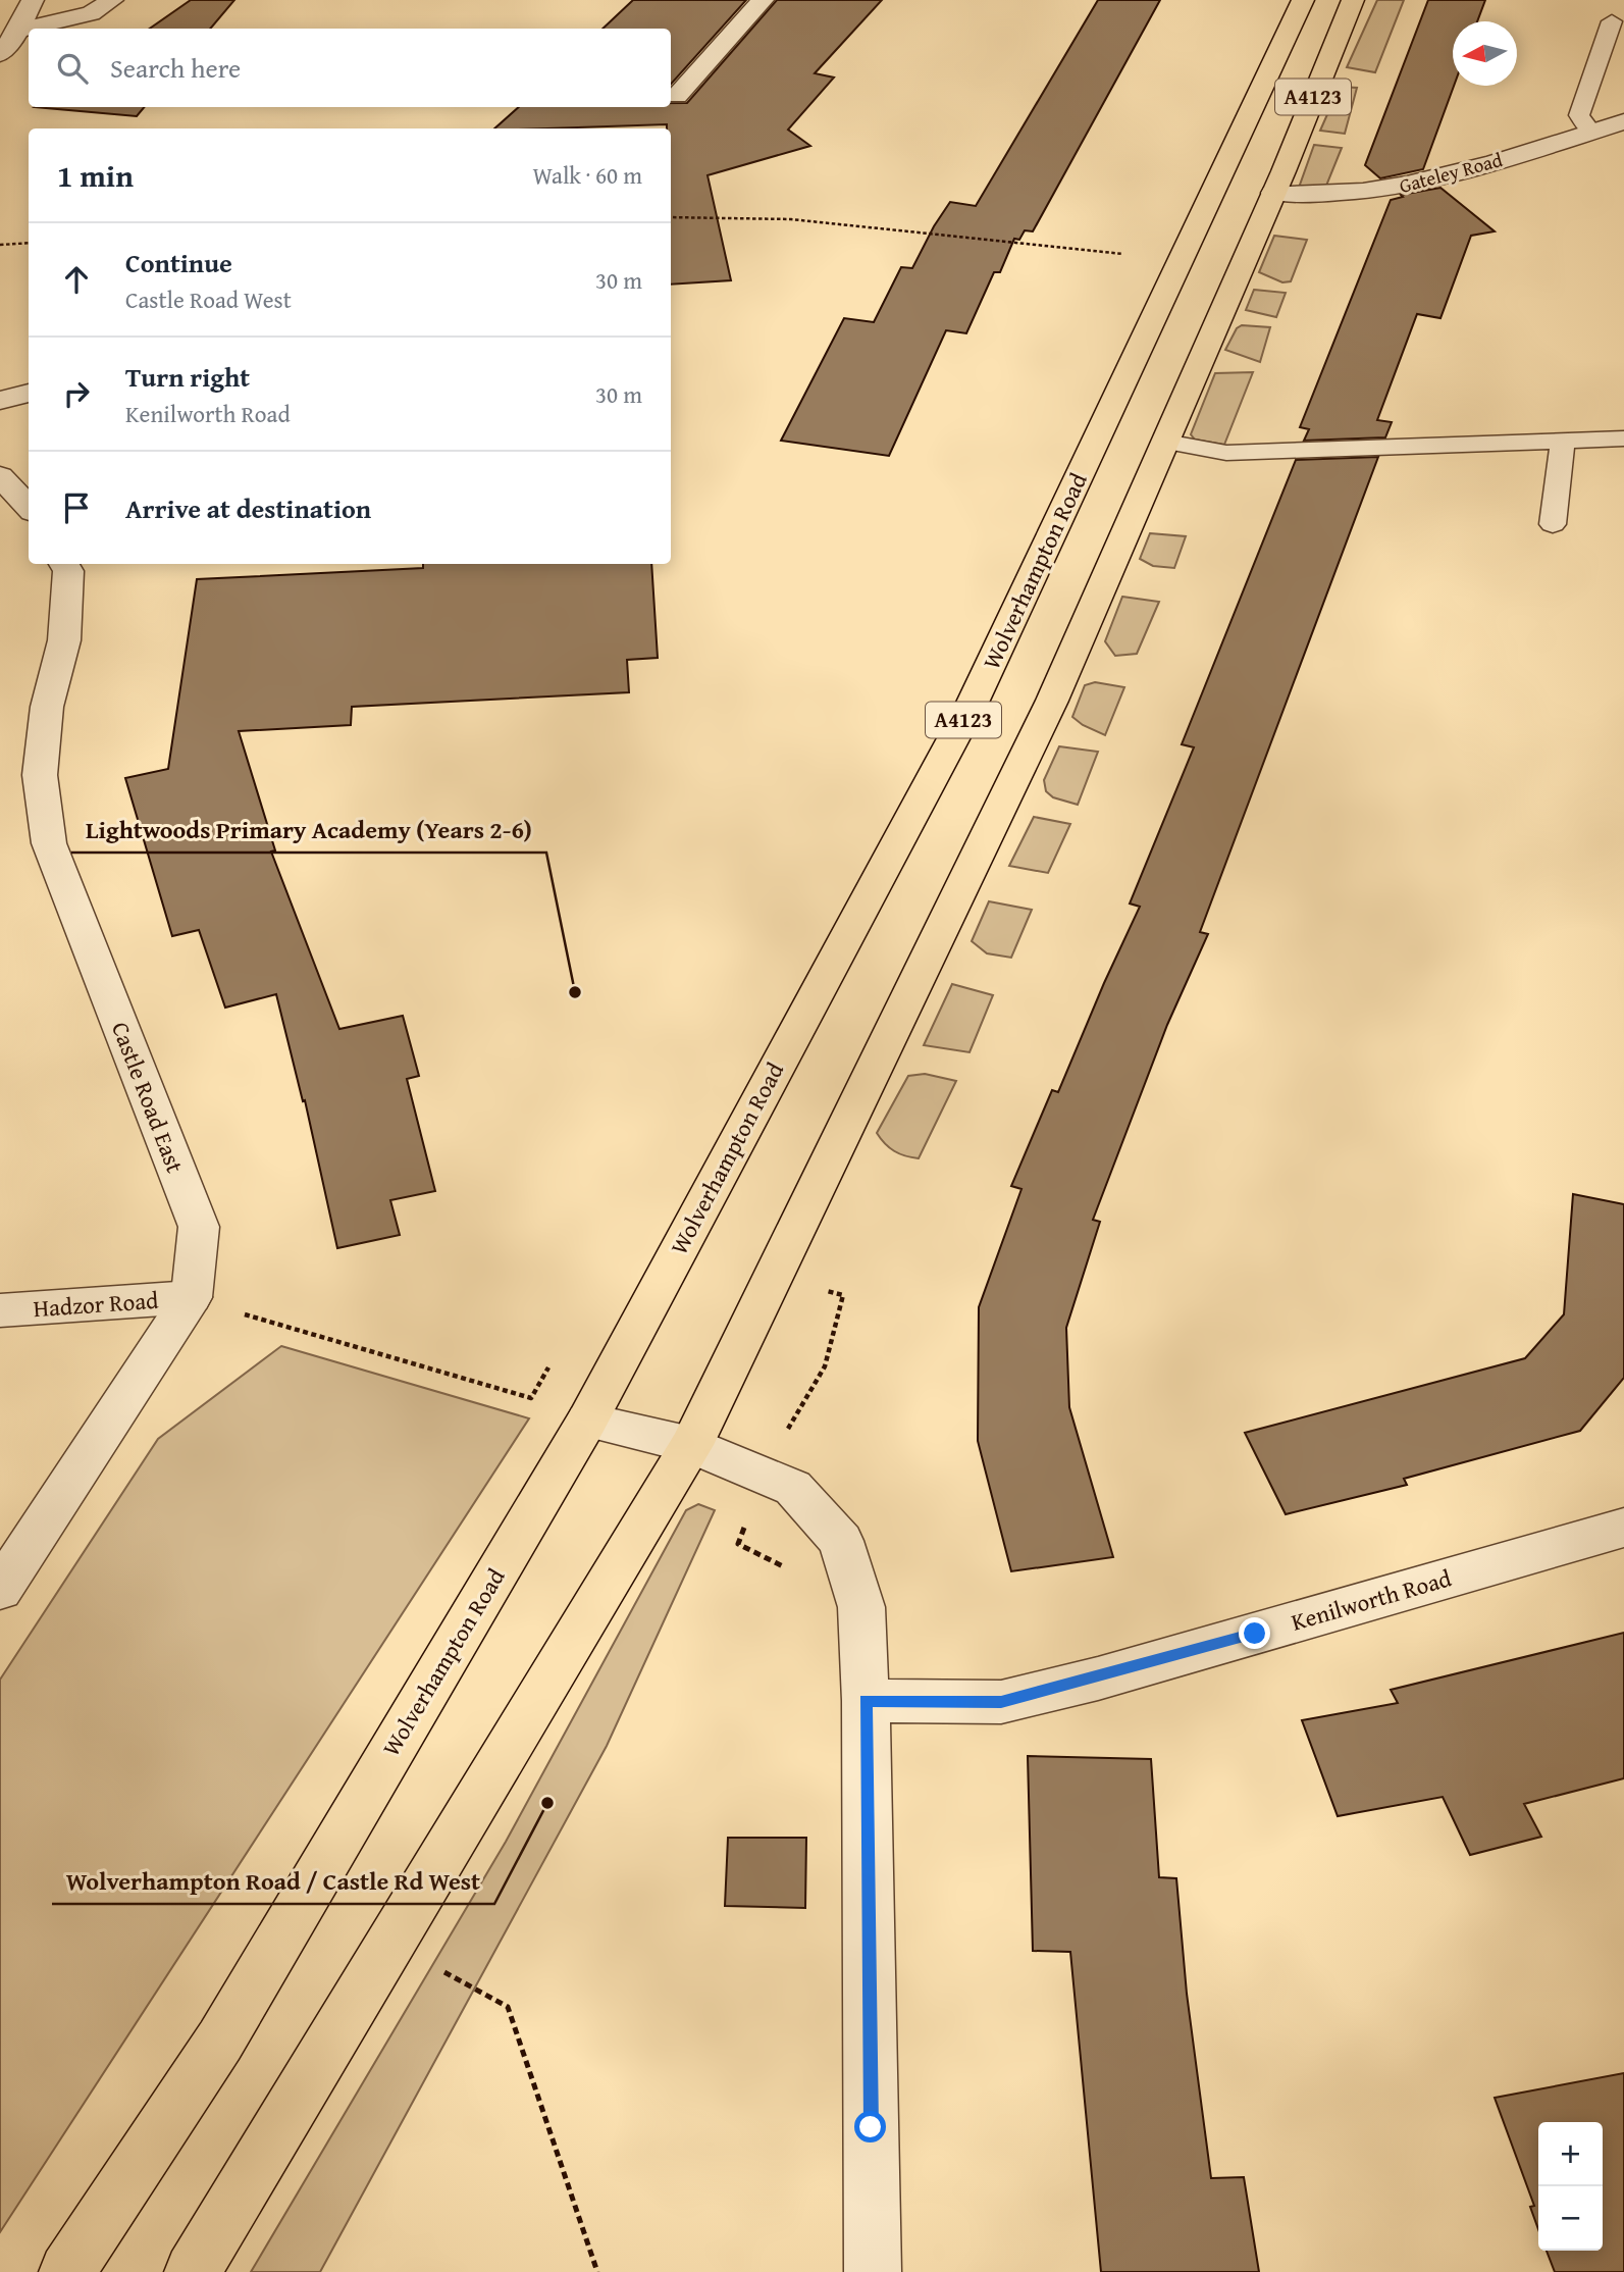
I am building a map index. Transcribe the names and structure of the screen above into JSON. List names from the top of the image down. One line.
{"streets":{"highway":["A4123","Wolverhampton Road"],"street":["Gateley Road","Castle Road East","Hadzor Road","Kenilworth Road"]},"crossings":[["Gateley Road","Wolverhampton Road"],["Castle Road East","Hadzor Road"]],"places":["Lightwoods Primary Academy (Years 2-6)","Wolverhampton Road / Castle Rd West"],"north":"left","page":{"search":"Search here","heading":["1 min","Walk · 60 m"],"list":[["Continue","Castle Road West","30 m"],["Turn right","Kenilworth Road","30 m"],"Arrive at destination"],"map_buttons":["+","−"]}}
